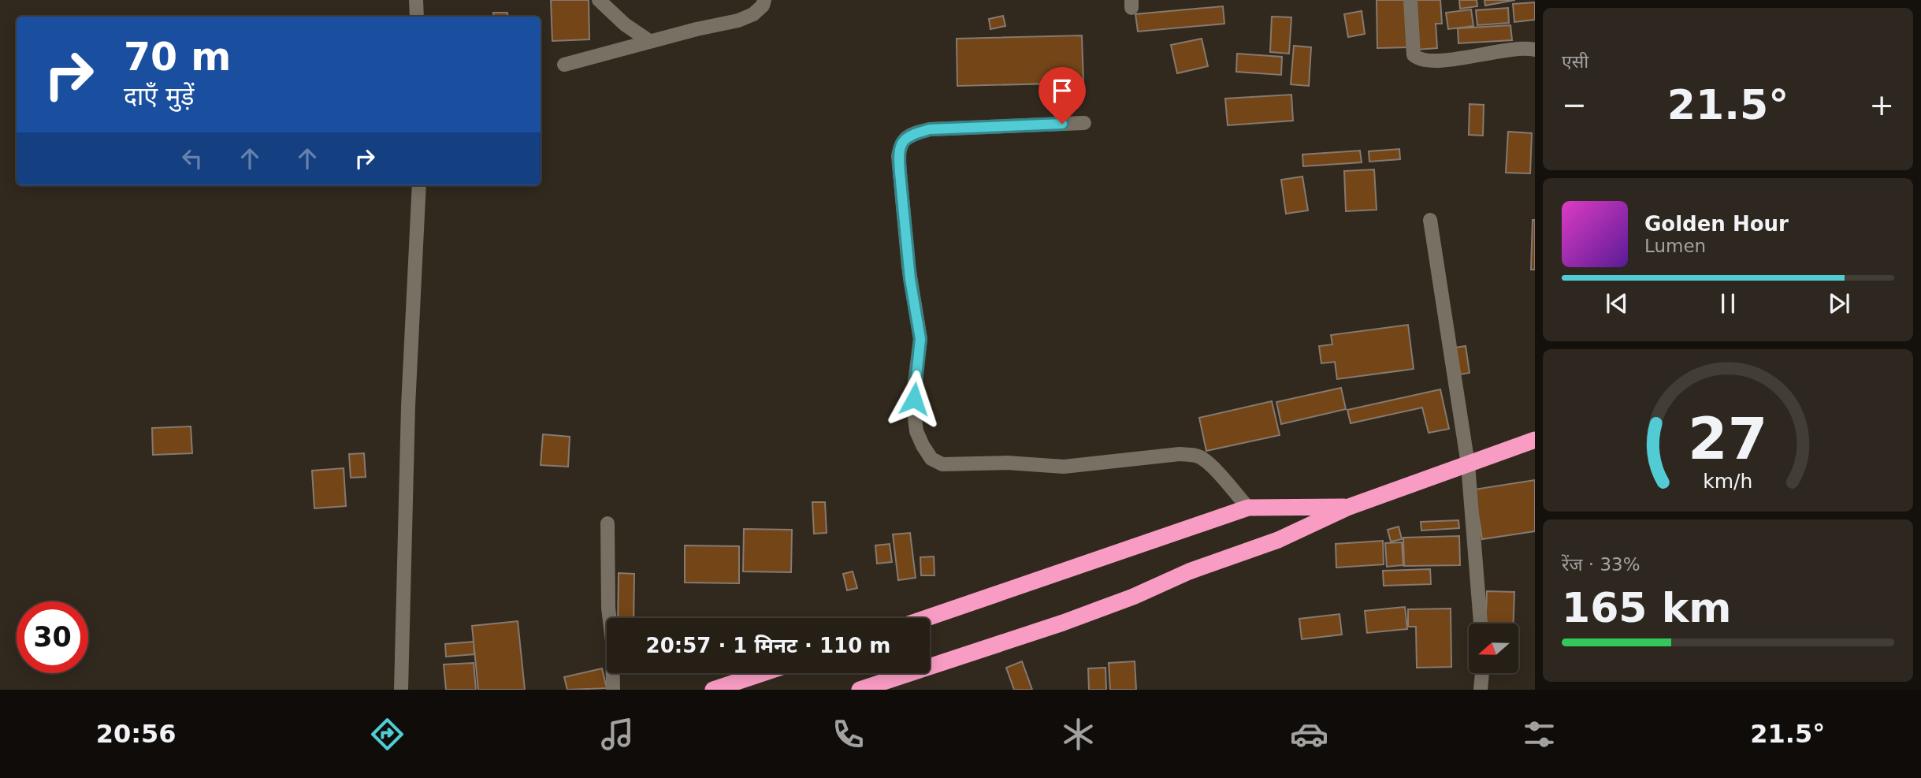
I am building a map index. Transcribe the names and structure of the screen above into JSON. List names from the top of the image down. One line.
{"north":"left","page":{"tile":["एसी",["रेंज · 33%","165 km"]],"turn":["70 m","दाएँ मुड़ें"],"heat":["−","21.5°","+"],"song":["Golden Hour","Lumen"],"limit":"30","trip":"20:57 · 1 मिनट · 110 m","tabs":["20:56","21.5°"],"gauge":["27","km/h"]}}
